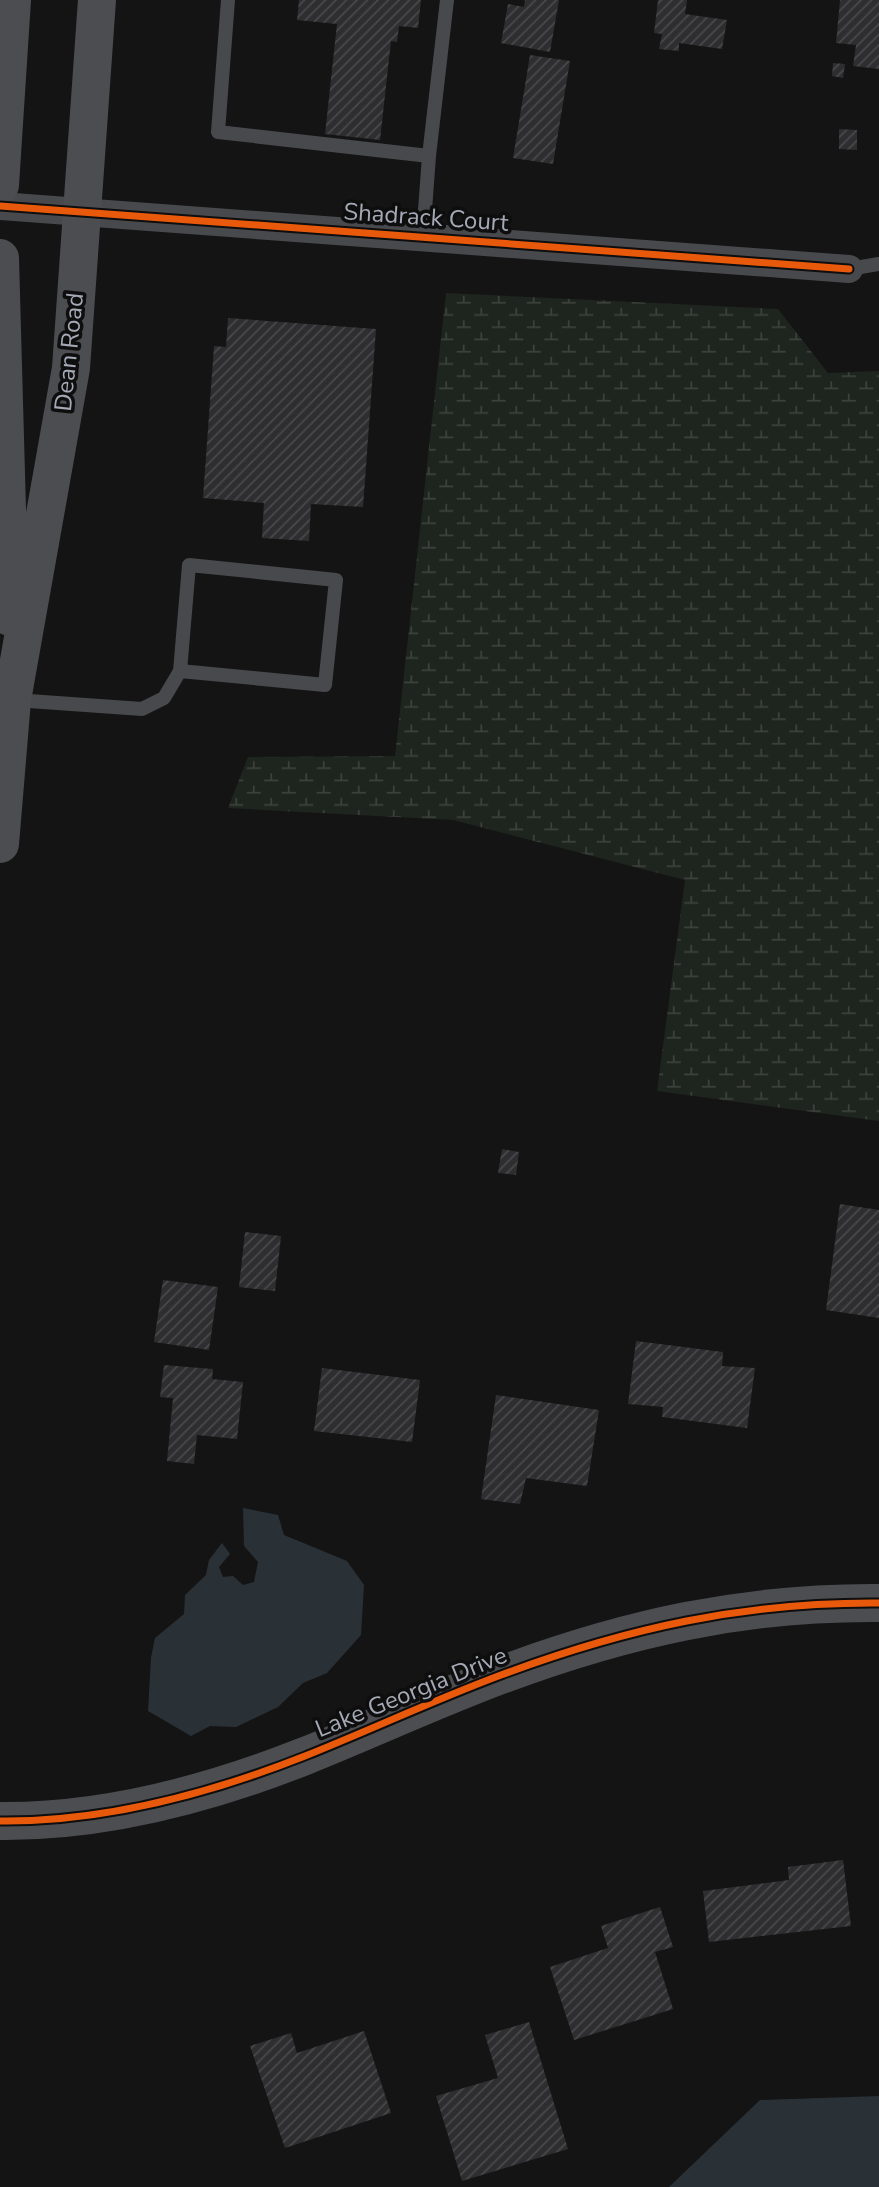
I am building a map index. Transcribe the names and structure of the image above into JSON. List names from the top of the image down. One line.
{"streets":{"main road":["Dean Road","Lake Georgia Drive"],"street":["Shadrack Court"]},"crossings":[["Shadrack Court","Dean Road"]]}
